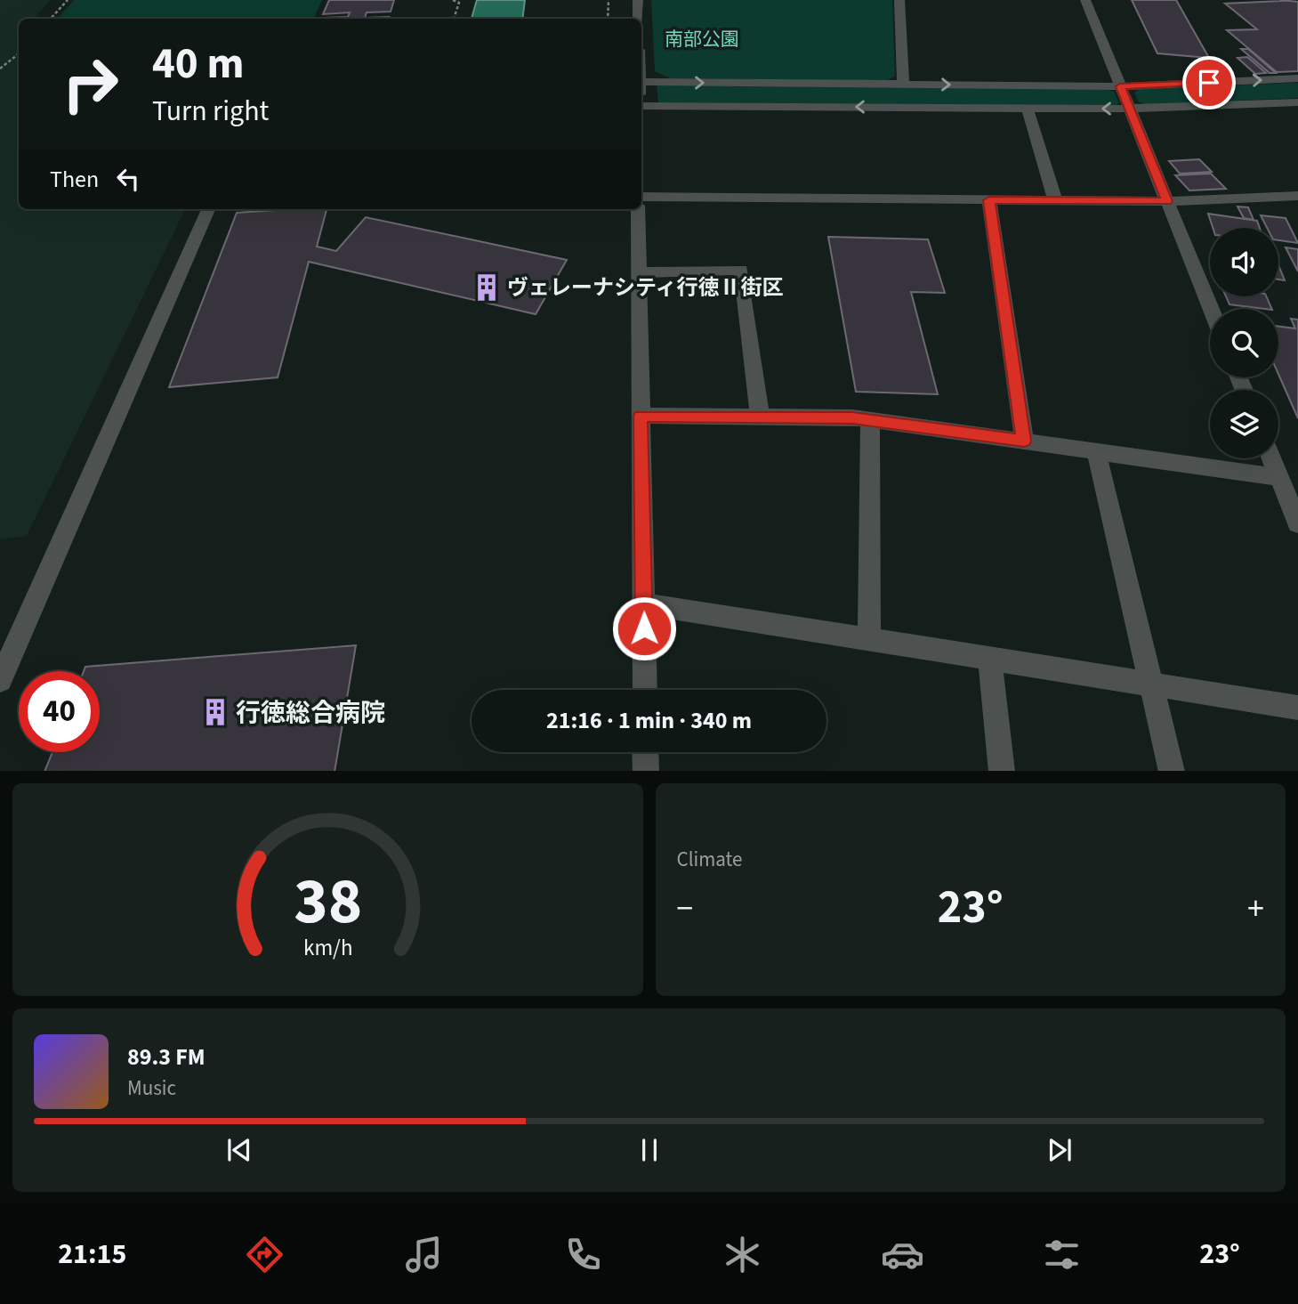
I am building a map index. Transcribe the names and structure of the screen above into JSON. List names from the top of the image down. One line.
{"parks":["南部公園"],"places":{"building":["ヴェレーナシティ行徳Ⅱ街区","行徳総合病院"]},"page":{"turn":["40 m","Turn right"],"then":"Then","limit":"40","trip":"21:16 · 1 min · 340 m","tile":"Climate","heat":["−","23°","+"],"song":["89.3 FM","Music"],"tabs":["21:15","23°"],"gauge":["38","km/h"]}}
